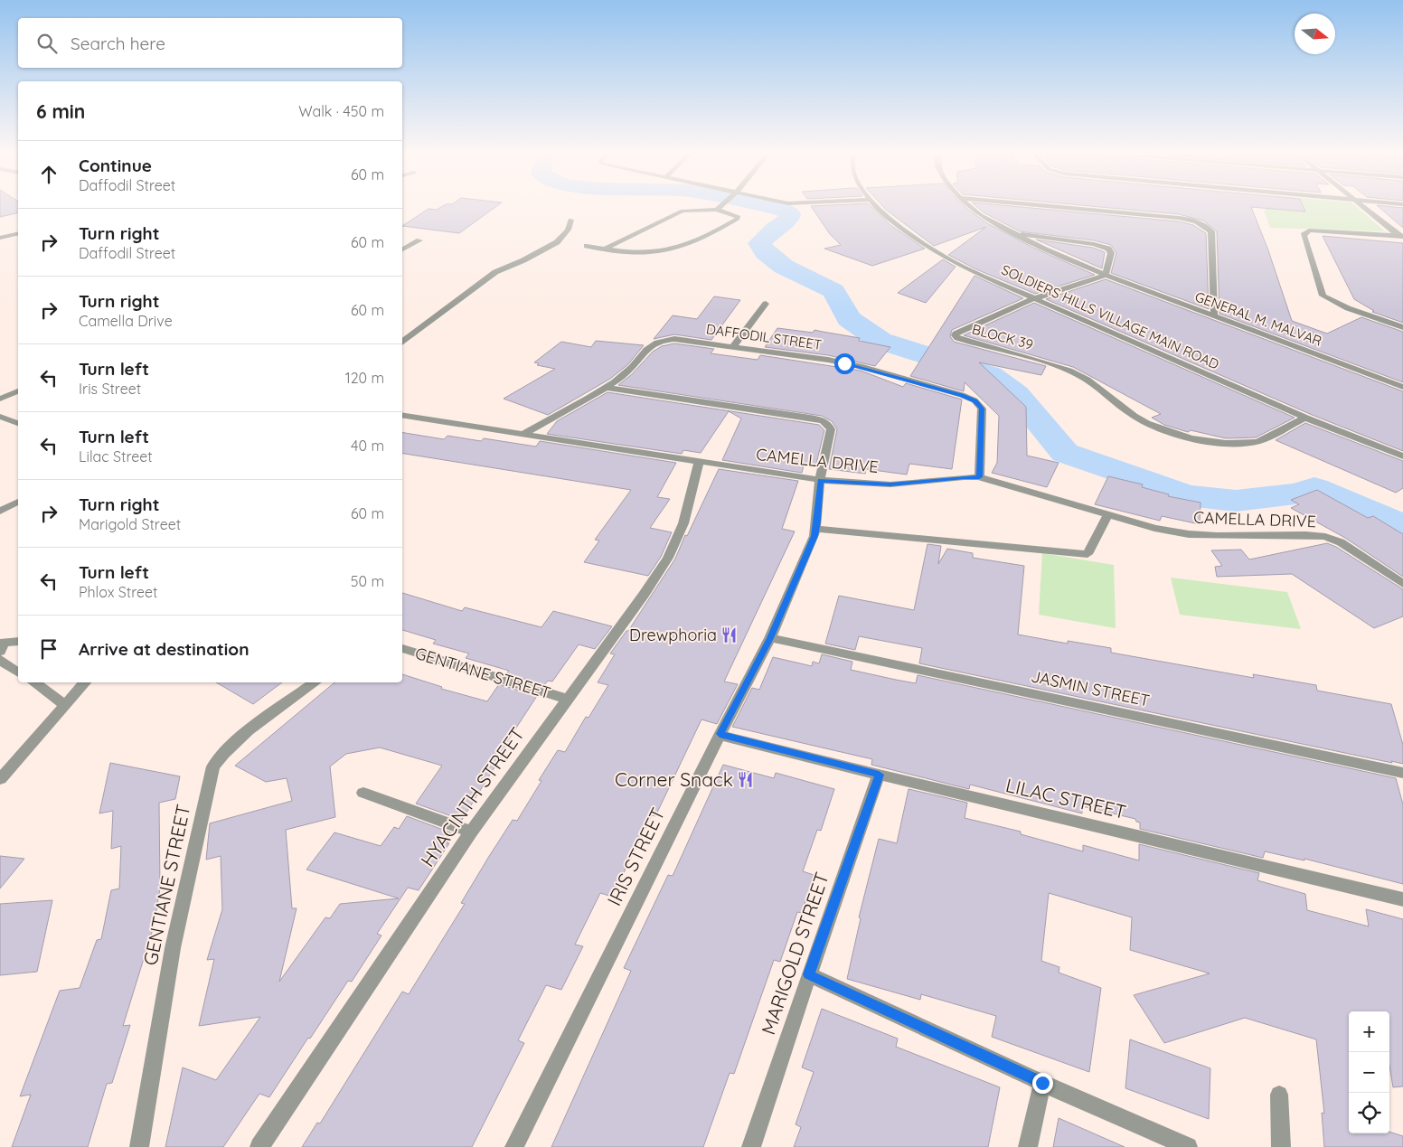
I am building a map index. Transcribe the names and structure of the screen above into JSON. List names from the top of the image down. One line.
{"streets":{"street":["SOLDIERS HILLS VILLAGE MAIN ROAD","GENERAL M. MALVAR","DAFFODIL STREET","BLOCK 39","CAMELLA DRIVE","GENTIANE STREET","JASMIN STREET","HYACINTH STREET","LILAC STREET","IRIS STREET","MARIGOLD STREET"]},"crossings":[["SOLDIERS HILLS VILLAGE MAIN ROAD","BLOCK 39"],["GENERAL M. MALVAR","BLOCK 39"],["DAFFODIL STREET","CAMELLA DRIVE"],["DAFFODIL STREET","IRIS STREET"],["CAMELLA DRIVE","HYACINTH STREET"],["CAMELLA DRIVE","IRIS STREET"],["GENTIANE STREET","HYACINTH STREET"],["JASMIN STREET","IRIS STREET"],["LILAC STREET","IRIS STREET"],["LILAC STREET","MARIGOLD STREET"]],"places":{"restaurant":["Drewphoria","Corner Snack"]},"north":"right","page":{"search":"Search here","heading":["6 min","Walk · 450 m"],"list":[["Continue","Daffodil Street","60 m"],["Turn right","Daffodil Street","60 m"],["Turn right","Camella Drive","60 m"],["Turn left","Iris Street","120 m"],["Turn left","Lilac Street","40 m"],["Turn right","Marigold Street","60 m"],["Turn left","Phlox Street","50 m"],"Arrive at destination"],"map_buttons":["+","−"]}}
